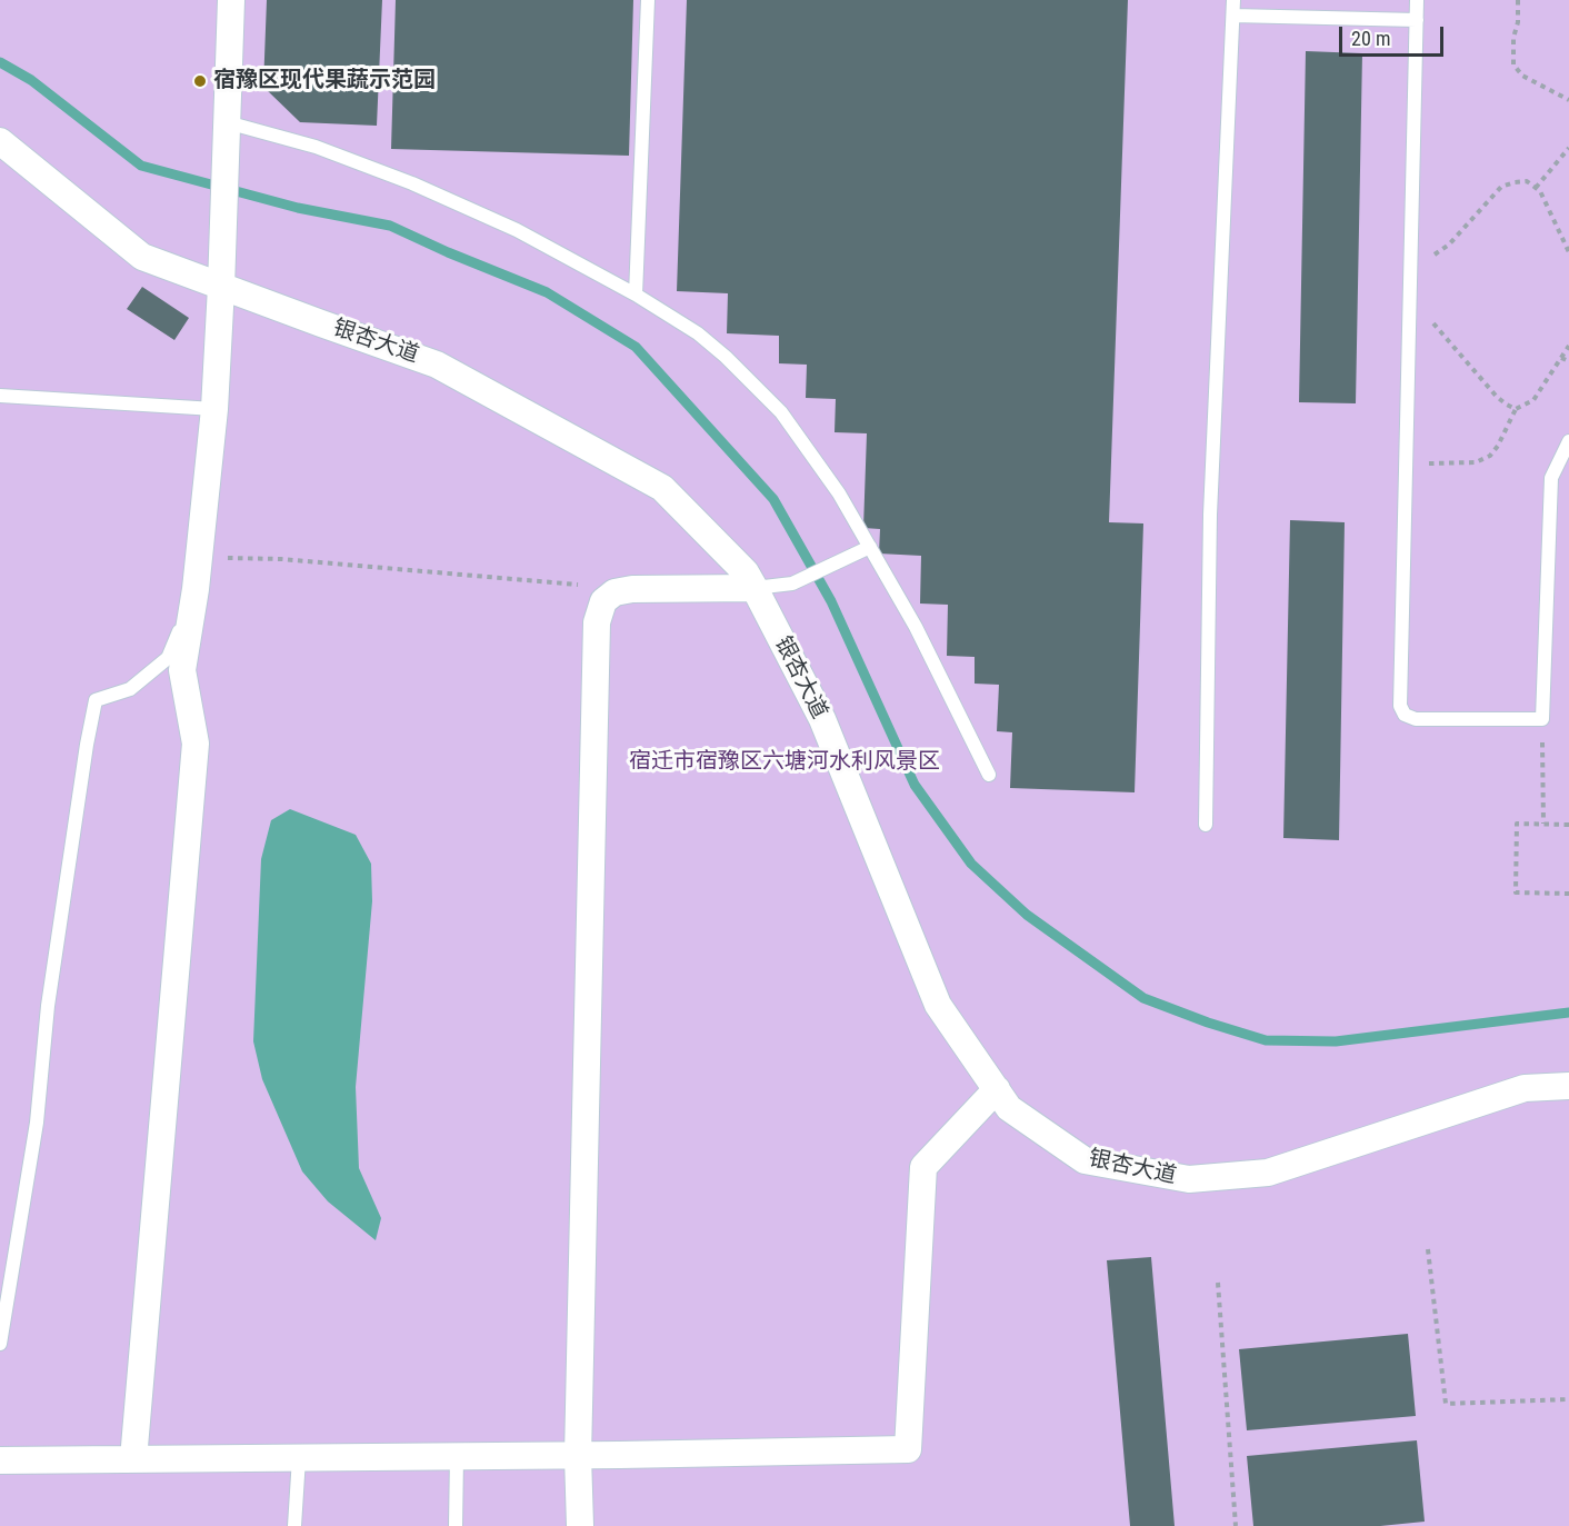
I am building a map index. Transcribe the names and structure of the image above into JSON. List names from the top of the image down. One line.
{"streets":{"street":["银杏大道"]},"parks":["宿迁市宿豫区六塘河水利风景区"],"places":["宿豫区现代果蔬示范园"],"scale_bar":"20 m"}
